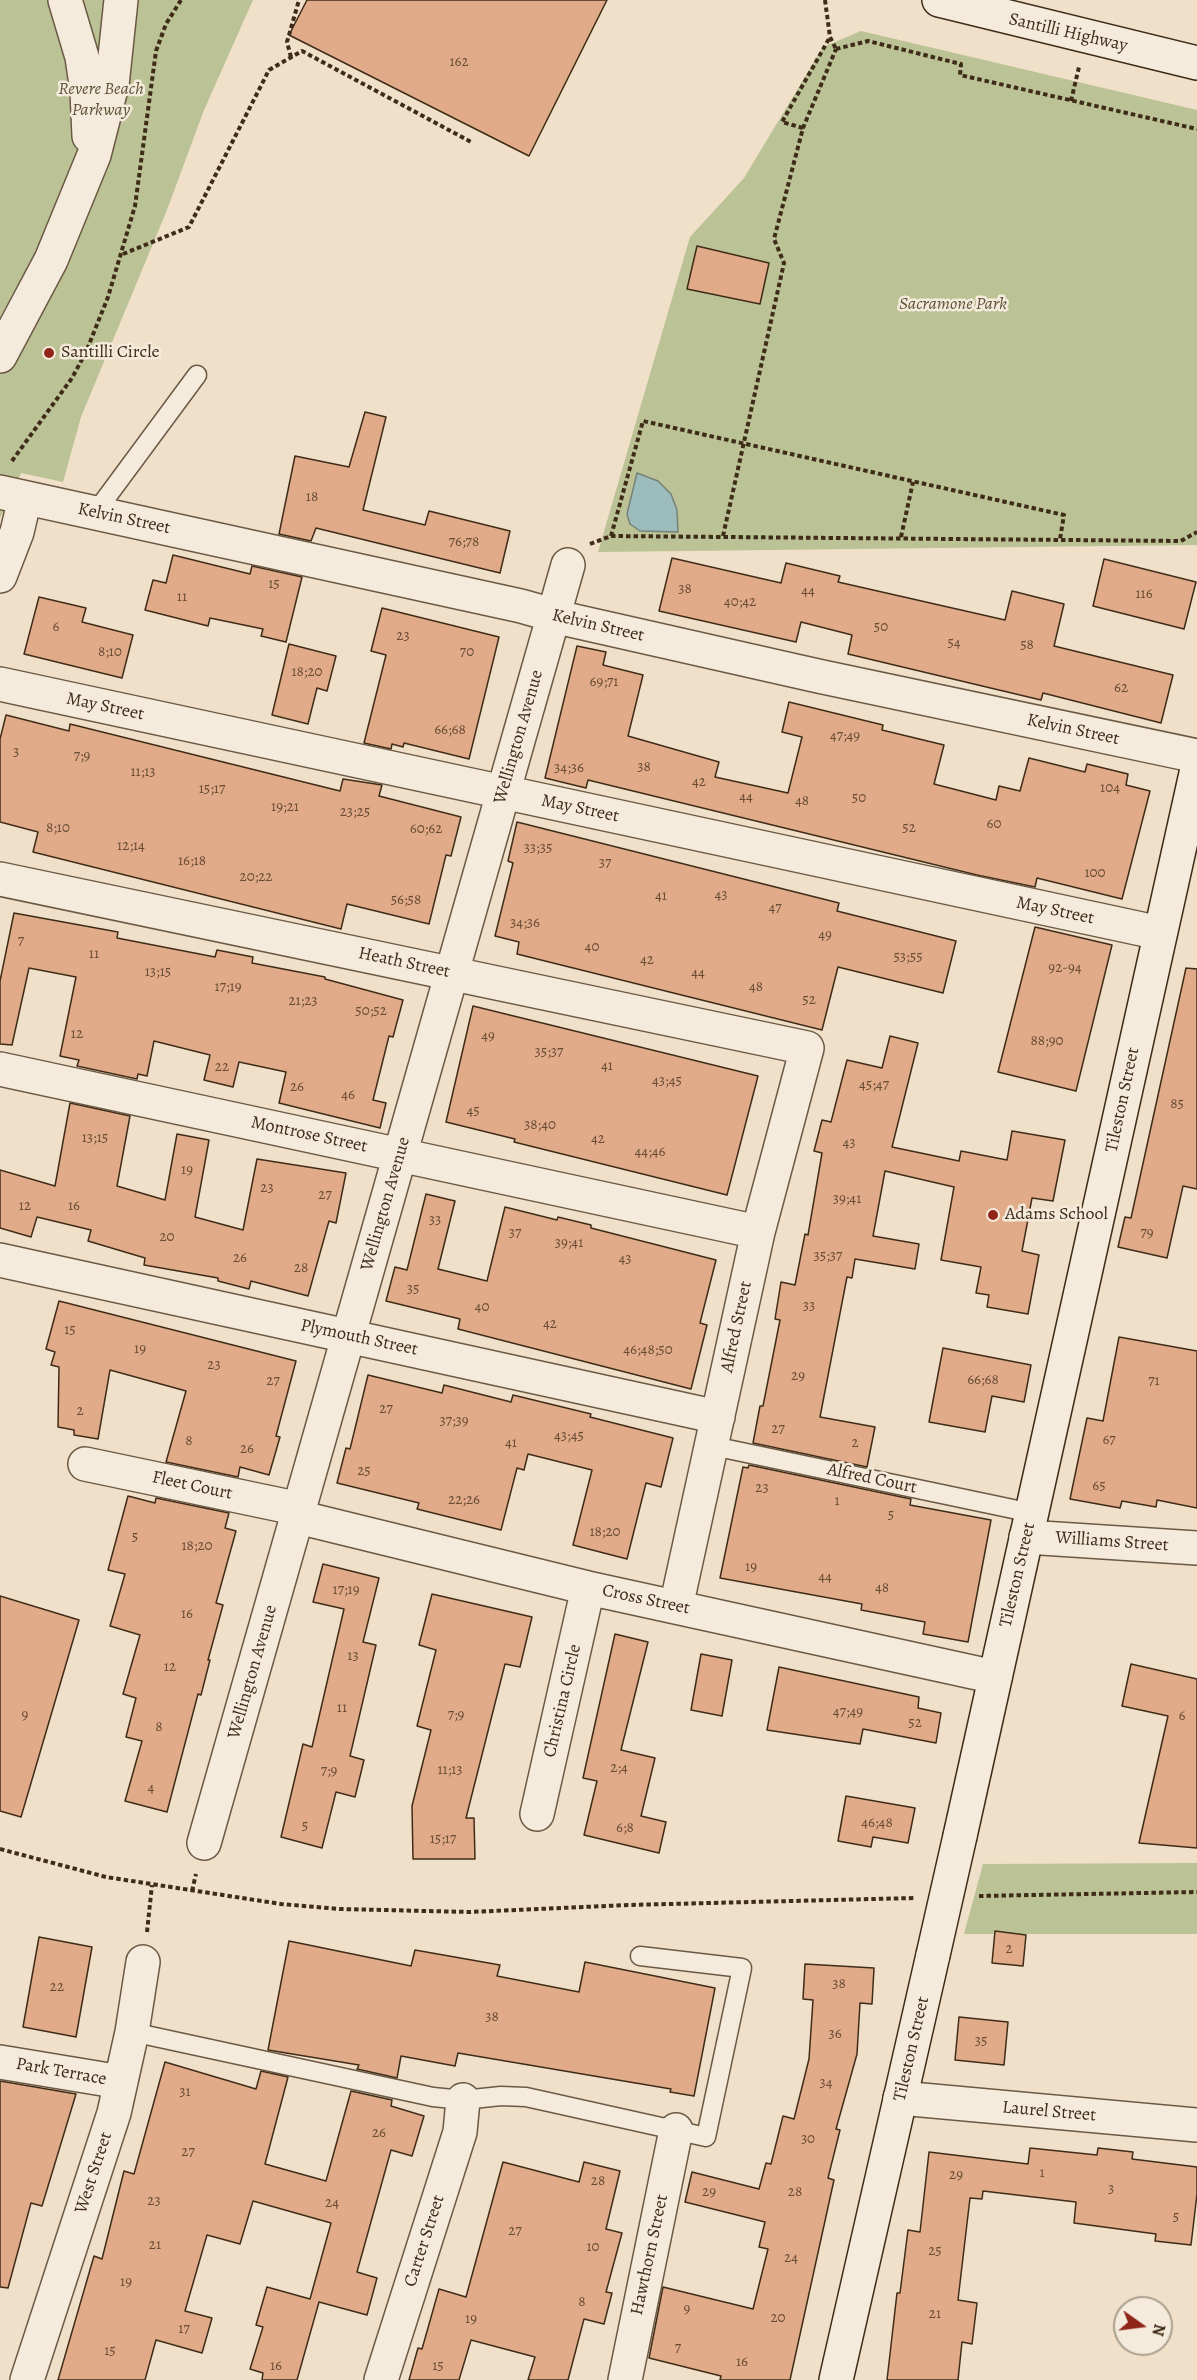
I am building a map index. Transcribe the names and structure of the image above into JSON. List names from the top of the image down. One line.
{"streets":{"street":["Santilli Highway","Kelvin Street","May Street","Wellington Avenue","Heath Street","Tileston Street","Montrose Street","Alfred Street","Plymouth Street","Fleet Court","Williams Street","Cross Street","Christina Circle","Park Terrace","Laurel Street","West Street","Carter Street","Hawthorn Street"],"lane":["Alfred Court"]},"crossings":[["Kelvin Street","Wellington Avenue"],["May Street","Wellington Avenue"],["May Street","Tileston Street"],["Wellington Avenue","Heath Street"],["Wellington Avenue","Montrose Street"],["Wellington Avenue","Plymouth Street"],["Wellington Avenue","Fleet Court"],["Wellington Avenue","Cross Street"],["Heath Street","Alfred Street"],["Tileston Street","Alfred Court"],["Tileston Street","Williams Street"],["Tileston Street","Cross Street"],["Tileston Street","Laurel Street"],["Montrose Street","Alfred Street"],["Alfred Street","Plymouth Street"],["Alfred Street","Alfred Court"],["Alfred Street","Cross Street"],["Plymouth Street","Alfred Court"],["Alfred Court","Williams Street"],["Fleet Court","Cross Street"],["Cross Street","Christina Circle"],["Park Terrace","West Street"]],"parks":["Revere Beach Parkway","Sacramone Park"],"places":["Santilli Circle","Adams School"],"house_numbers":["162","18","76;78","15","38","44","116","11","40;42","6","50","23","54","58","8;10","70","18;20","69;71","62","66;68","47;49","3","7;9","38","34;36","11;13","42","104","15;17","44","50","48","19;21","23;25","60","8;10","52","60;62","12;14","33;35","16;18","37","100","20;22","43","41","56;58","47","34;36","49","7","40","11","53;55","42","92-94","13;15","44","17;19","48","52","21;23","50;52","12","49","88;90","35;37","41","22","43;45","45;47","26","46","85","45","38;40","13;15","42","43","44;46","19","23","27","39;41","12","16","33","37","79","20","39;41","35;37","26","43","28","35","33","40","42","15","19","46;48;50","23","29","66;68","27","71","27","2","37;39","27","43;45","67","8","41","2","26","25","65","23","22;26","1","5","18;20","5","18;20","19","44","48","17;19","16","13","12","11","47;49","9","7;9","6","52","8","2;4","11;13","7;9","4","46;48","5","6;8","15;17","2","38","22","38","36","35","34","31","26","30","27","1","29","28","3","29","28","23","24","5","27","21","10","25","24","19","8","9","21","20","19","17","7","15","16","16","15"],"north":"right"}
